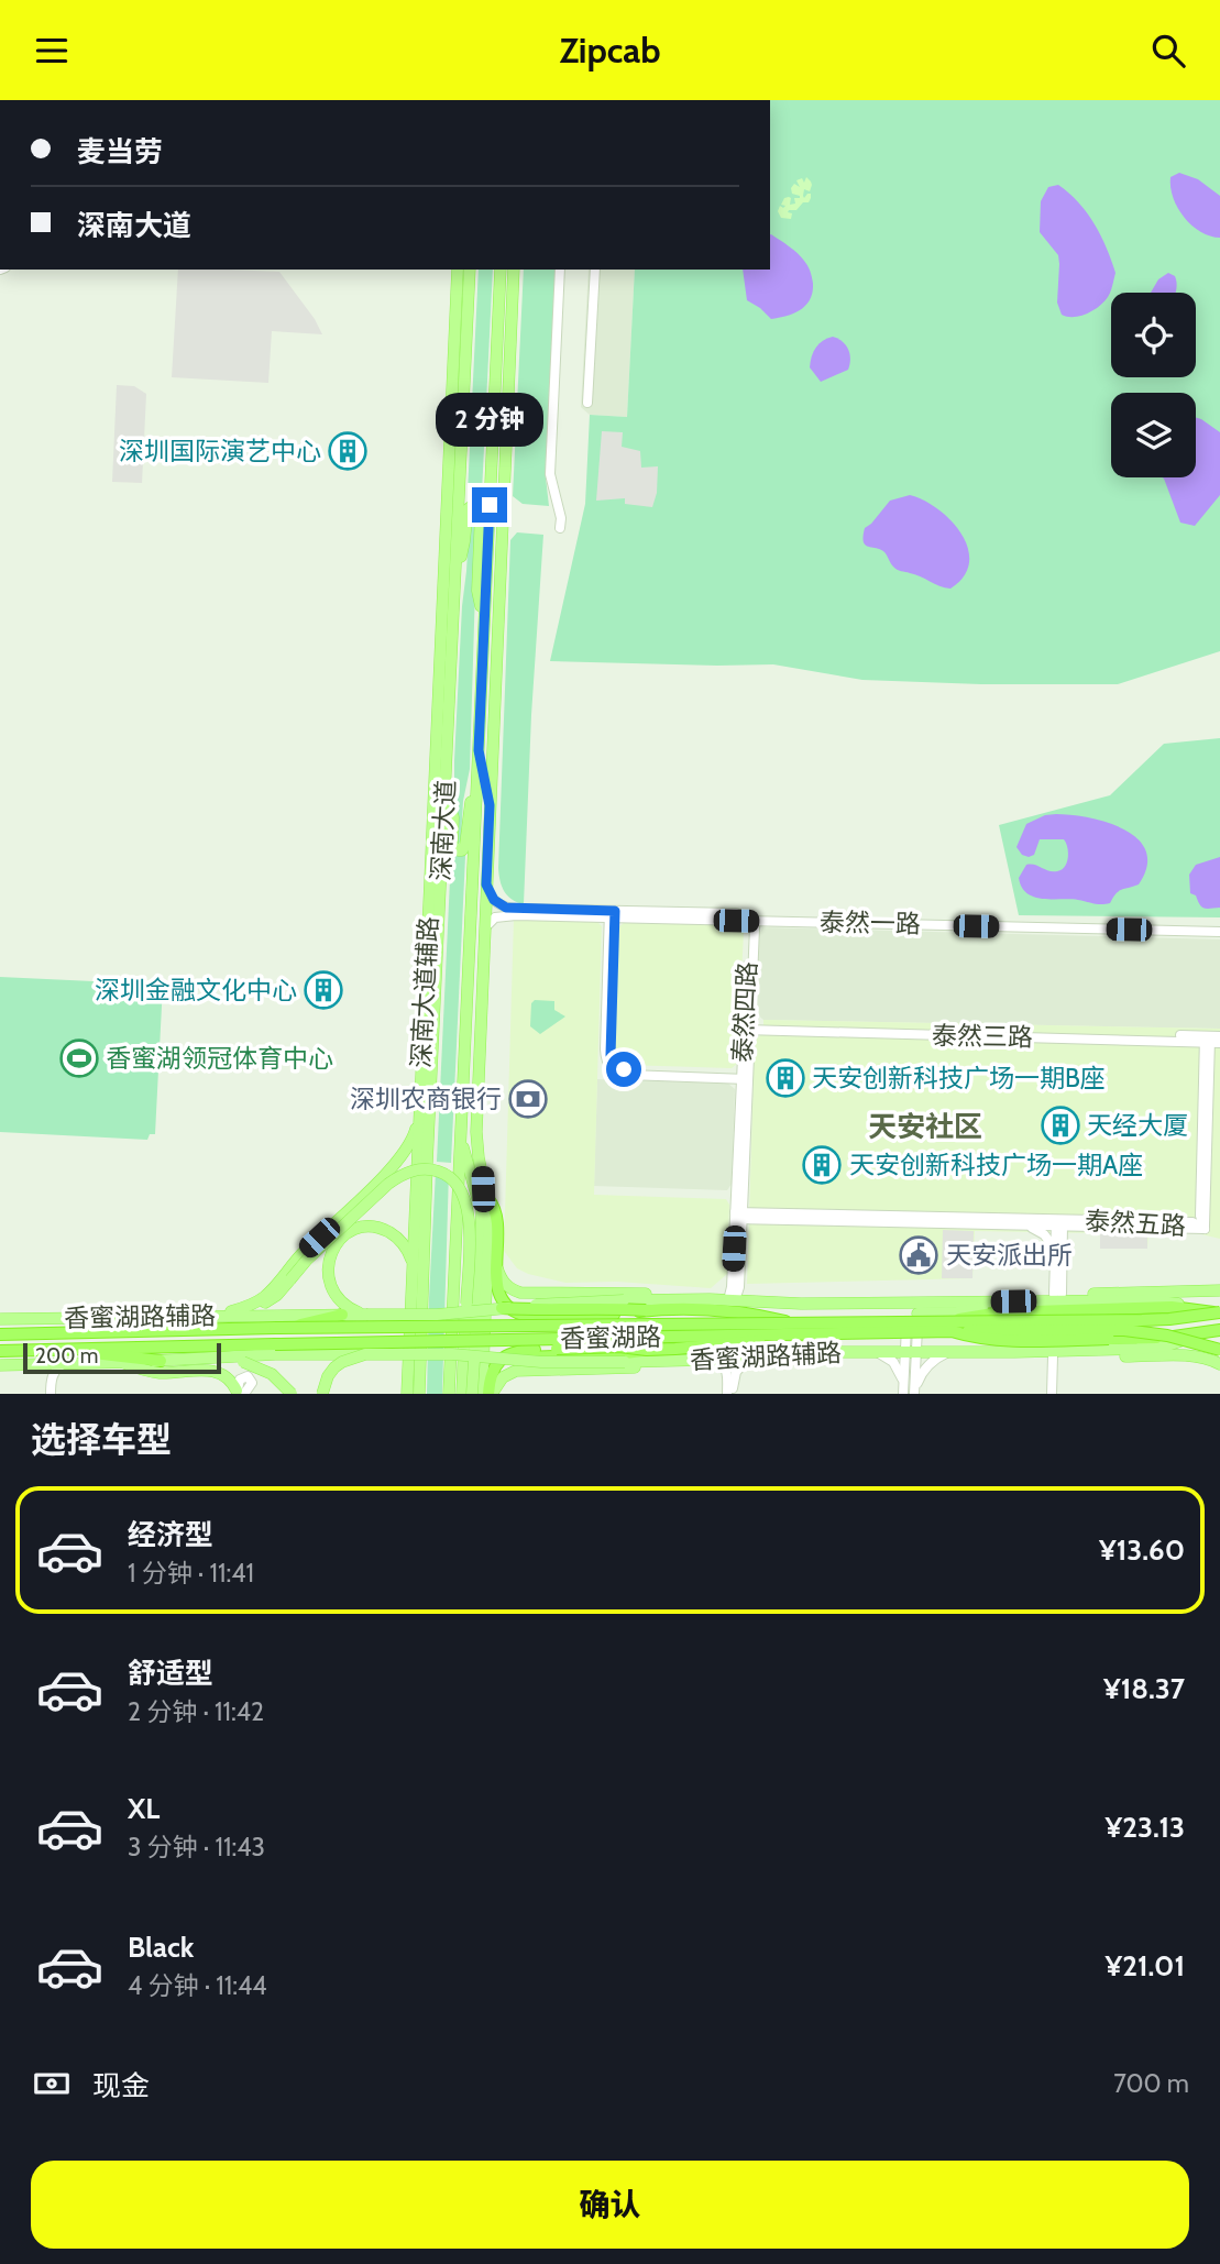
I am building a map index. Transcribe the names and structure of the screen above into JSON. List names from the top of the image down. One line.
{"streets":{"highway":["香蜜湖路"],"main road":["深南大道","深南大道辅路","香蜜湖路辅路"],"street":["泰然一路","泰然四路","泰然三路","泰然五路"]},"crossings":[["泰然一路","泰然四路"],["泰然四路","泰然三路"],["泰然四路","泰然五路"],["泰然四路","香蜜湖路辅路"],["香蜜湖路辅路","香蜜湖路"]],"districts":["天安社区"],"places":{"building":["深圳国际演艺中心","深圳金融文化中心","天安创新科技广场一期B座","天经大厦","天安创新科技广场一期A座"],"sports":["香蜜湖领冠体育中心"],"bank":["深圳农商银行"],"public building":["天安派出所"]},"scale_bar":"200 m","page":{"header":"Zipcab","banner":["麦当劳","深南大道"],"bubble":"2 分钟","scale":"200 m","heading":"选择车型","list":[{"name":"经济型","note":"1 分钟 · 11:41","value":"¥13.60"},{"name":"舒适型","note":"2 分钟 · 11:42","value":"¥18.37"},{"name":"XL","note":"3 分钟 · 11:43","value":"¥23.13"},{"name":"Black","note":"4 分钟 · 11:44","value":"¥21.01"}],"pay":["现金","700 m"],"buttons":"确认"}}
